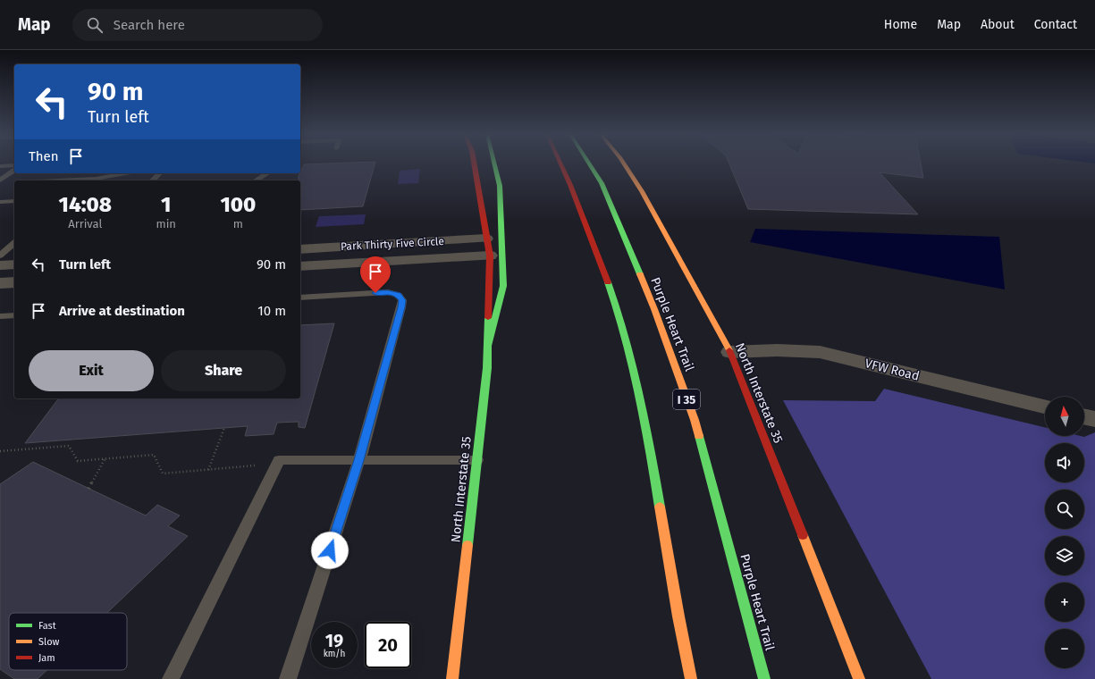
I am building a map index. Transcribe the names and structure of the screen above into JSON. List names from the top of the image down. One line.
{"streets":{"main road":["Purple Heart Trail","North Interstate 35","I 35"],"street":["Park Thirty Five Circle","VFW Road"]},"crossings":[["Park Thirty Five Circle","North Interstate 35"],["VFW Road","North Interstate 35"]],"legend":["Fast","Slow","Jam"],"north":"top","page":{"header":"Map","search":"Search here","nav":["Home","Map","About","Contact"],"turn":["90 m","Turn left"],"then":"Then","eta":["14:08","Arrival","1","min","100","m"],"list":[{"name":"Turn left","value":"90 m"},{"name":"Arrive at destination","value":"10 m"}],"buttons":["Exit","Share"],"map_buttons":["+","−"],"speed":"19 km/h","limit":"20"}}
